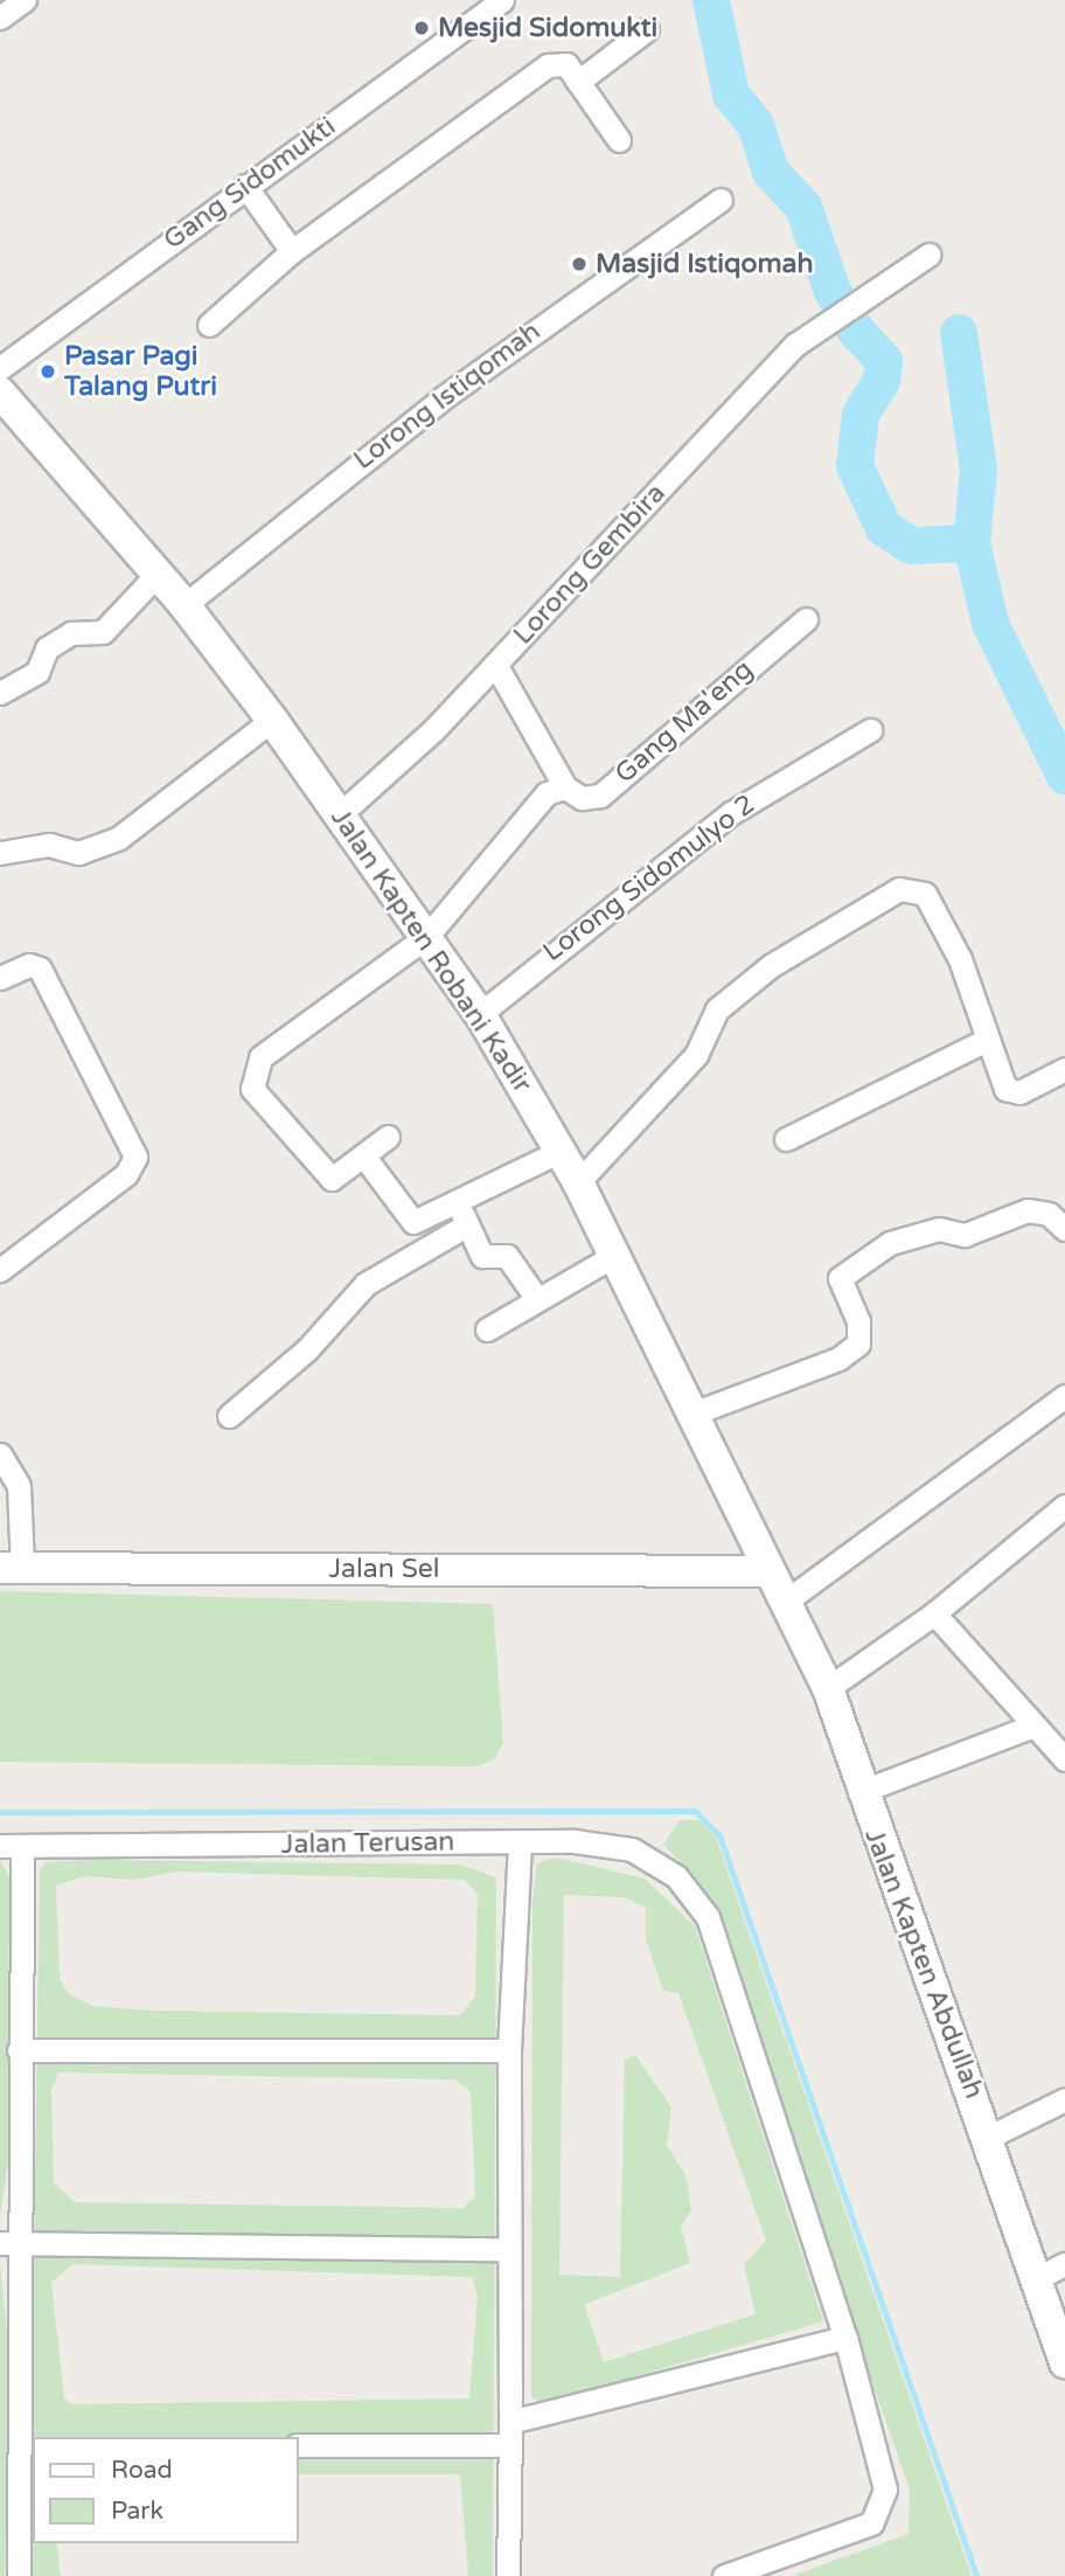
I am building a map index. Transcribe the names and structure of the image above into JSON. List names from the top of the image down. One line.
{"streets":{"main road":["Jalan Kapten Robani Kadir","Jalan Sel","Jalan Kapten Abdullah"],"street":["Gang Sidomukti","Lorong Istiqomah","Lorong Gembira","Gang Ma'eng","Lorong Sidomulyo 2","Jalan Terusan"]},"crossings":[["Lorong Istiqomah","Jalan Kapten Robani Kadir"],["Lorong Gembira","Jalan Kapten Robani Kadir"],["Lorong Sidomulyo 2","Jalan Kapten Robani Kadir"],["Jalan Kapten Robani Kadir","Jalan Sel"],["Jalan Kapten Robani Kadir","Jalan Kapten Abdullah"],["Jalan Sel","Jalan Kapten Abdullah"]],"places":["Mesjid Sidomukti","Masjid Istiqomah","Pasar Pagi Talang Putri"],"legend":["Road","Park"]}
